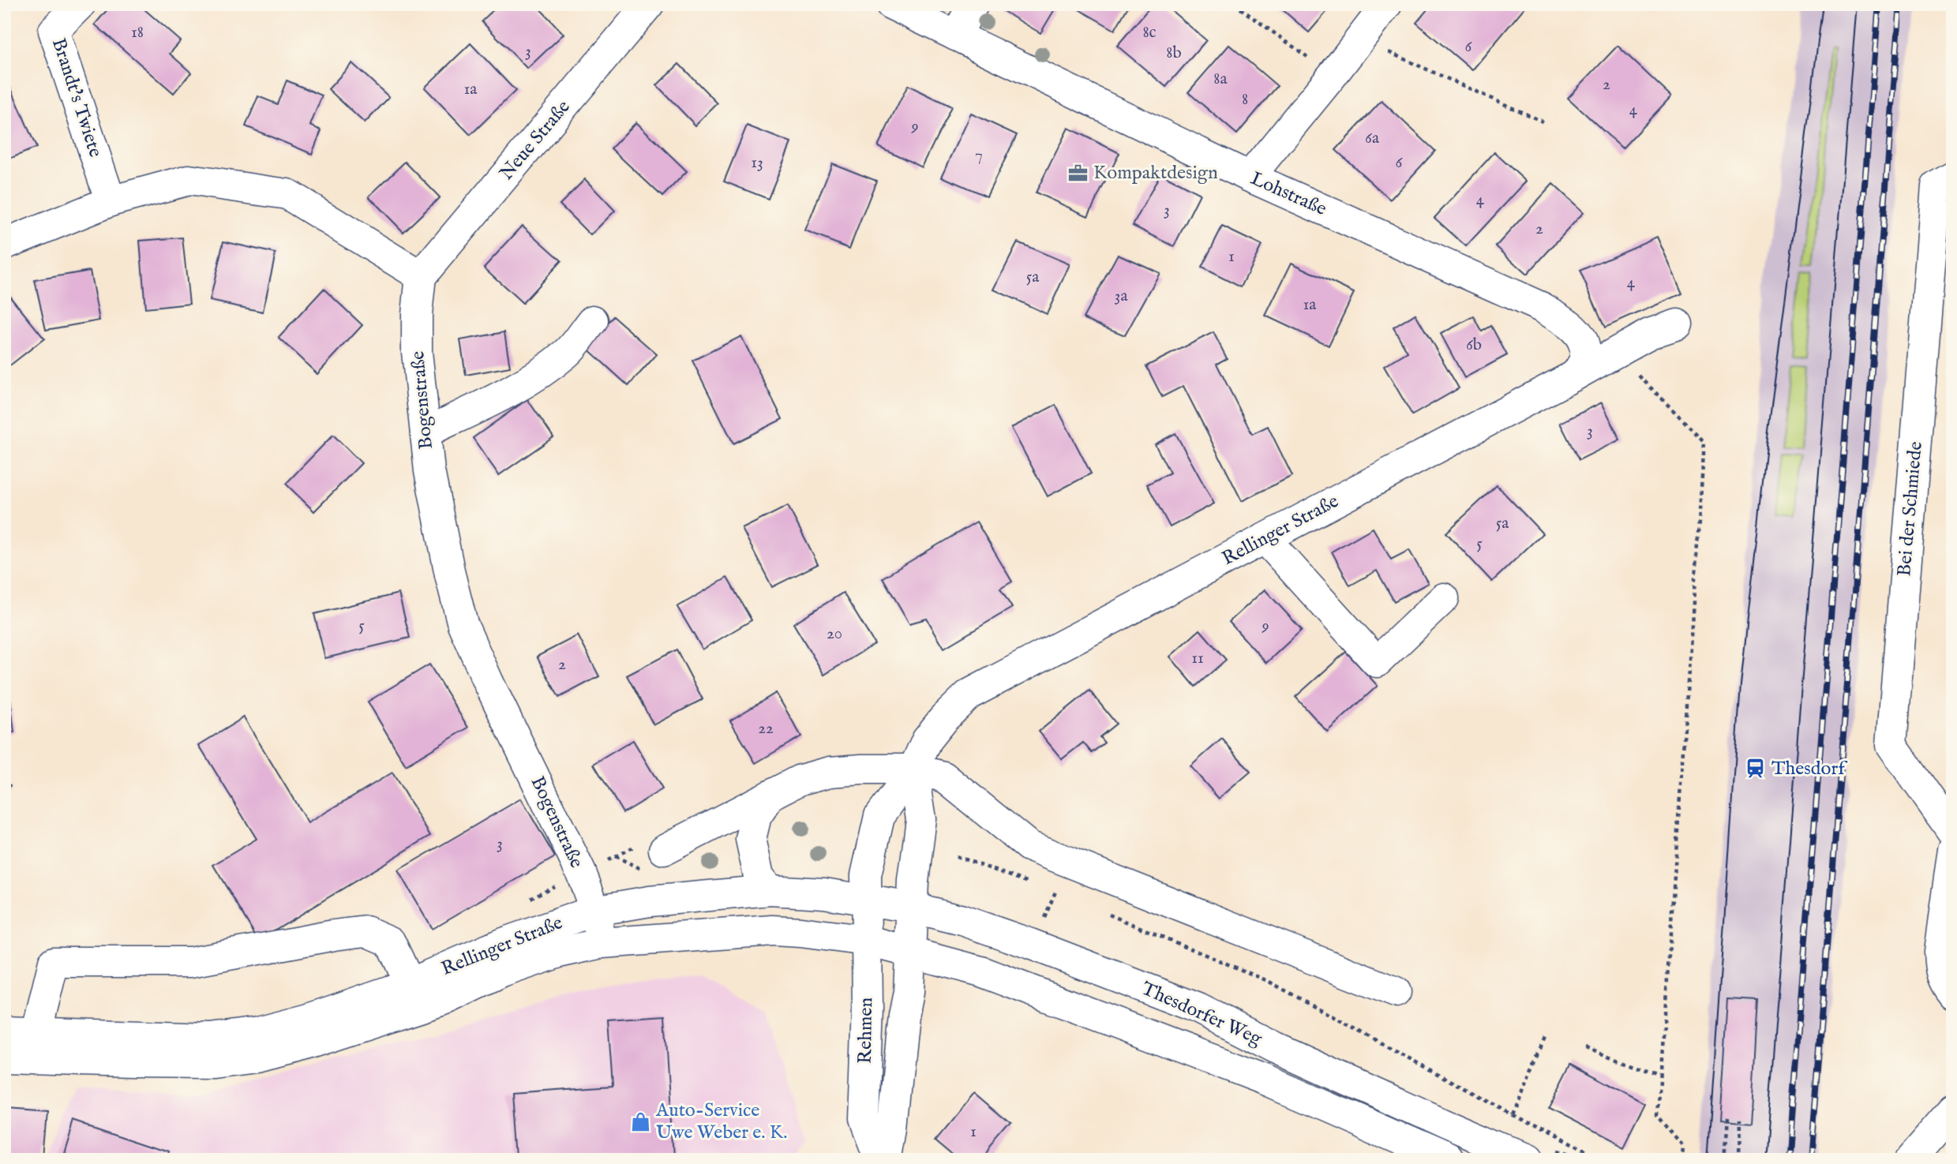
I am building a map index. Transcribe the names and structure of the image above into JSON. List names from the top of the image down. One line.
{"streets":{"street":["Brandt's Twiete","Neue Straße","Lohstraße","Bogenstraße","Bei der Schmiede","Rellinger Straße","Thesdorfer Weg","Rehmen"]},"crossings":[["Neue Straße","Bogenstraße"],["Lohstraße","Rellinger Straße"],["Bogenstraße","Rellinger Straße"],["Rellinger Straße","Thesdorfer Weg"],["Rellinger Straße","Rehmen"],["Thesdorfer Weg","Rehmen"]],"places":{"office":["Kompaktdesign"],"station":["Thesdorf"],"shop":["Auto-Service Uwe Weber e. K."]},"house_numbers":["18","8c","6","3","8b","8a","2","1a","8","4","9","6a","7","13","6","4","3","2","1","5a","4","3a","1a","6b","3","5a","5","5","9","20","11","2","22","3","1"]}
